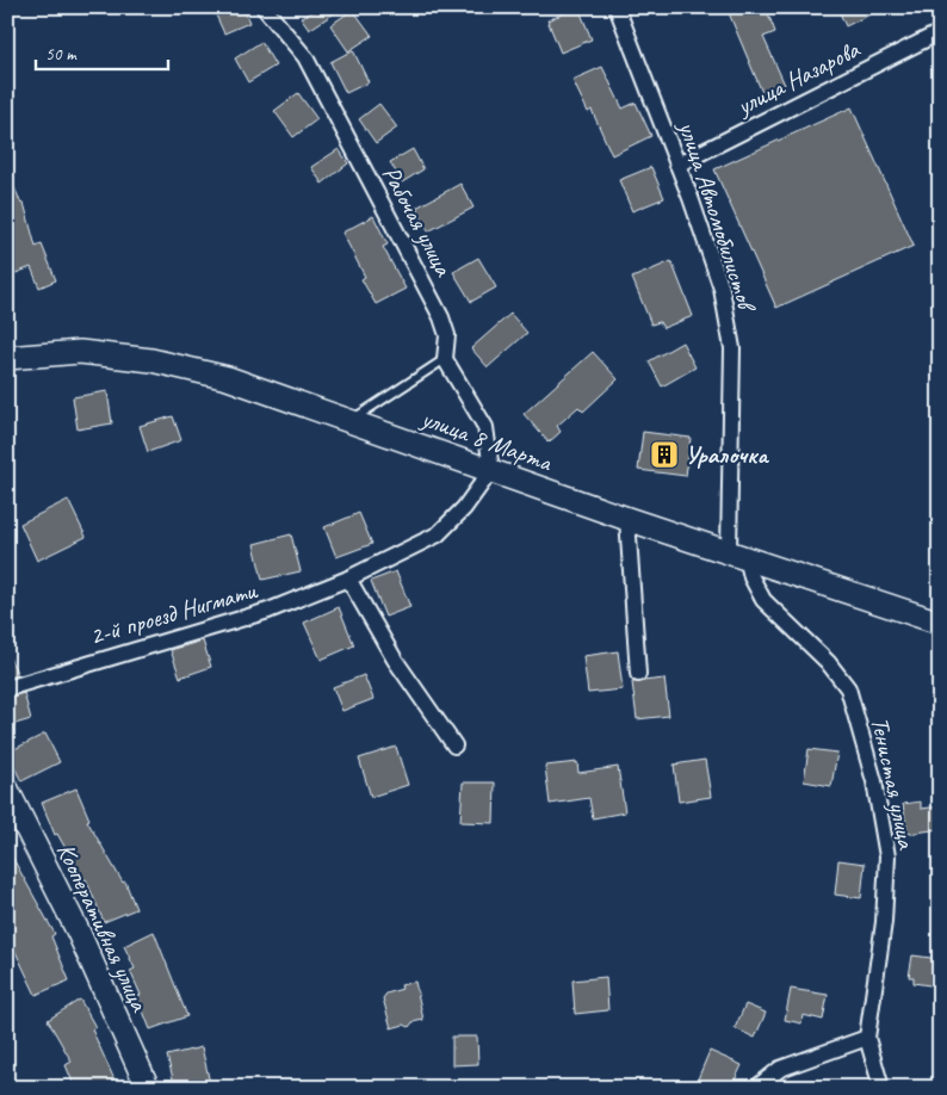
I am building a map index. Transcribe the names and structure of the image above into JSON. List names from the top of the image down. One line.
{"streets":{"main road":["улица 8 Марта","Кооперативная улица"],"street":["улица Назарова","улица Автомобилистов","Рабочая улица","2-й проезд Нигмати","Тенистая улица"]},"crossings":[["улица Назарова","улица Автомобилистов"],["улица Автомобилистов","улица 8 Марта"],["улица Автомобилистов","Тенистая улица"],["улица 8 Марта","2-й проезд Нигмати"],["улица 8 Марта","Тенистая улица"]],"places":{"building":["Уралочка"]},"scale_bar":"50 m"}
